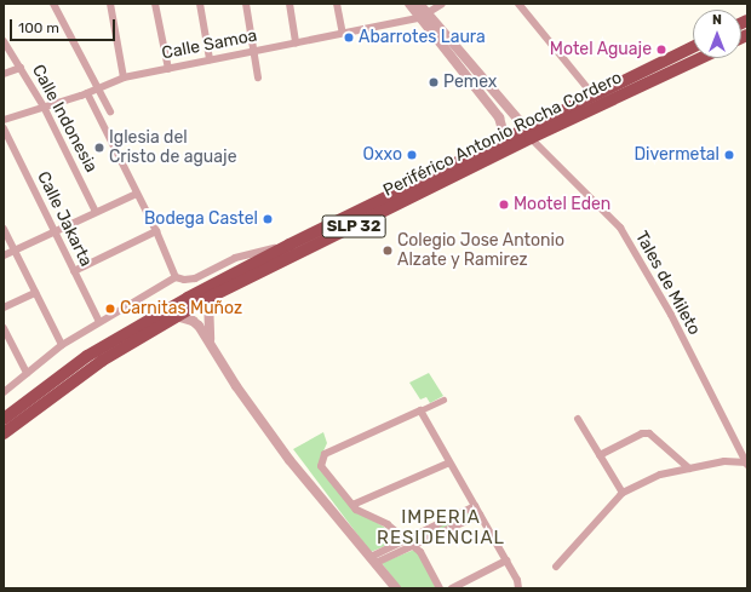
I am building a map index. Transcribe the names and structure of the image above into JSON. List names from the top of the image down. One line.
{"streets":{"highway":["Periférico Antonio Rocha Cordero","SLP 32"],"street":["Calle Samoa","Calle Indonesia","Calle Jakarta","Tales de Mileto"]},"crossings":[["Calle Samoa","Calle Indonesia"],["Periférico Antonio Rocha Cordero","Tales de Mileto"]],"districts":["IMPERIA RESIDENCIAL"],"places":["Abarrotes Laura","Motel Aguaje","Pemex","Iglesia del Cristo de aguaje","Oxxo","Divermetal","Mootel Eden","Bodega Castel","Colegio Jose Antonio Alzate y Ramirez","Carnitas Muñoz"],"scale_bar":"100 m","north":"top"}
